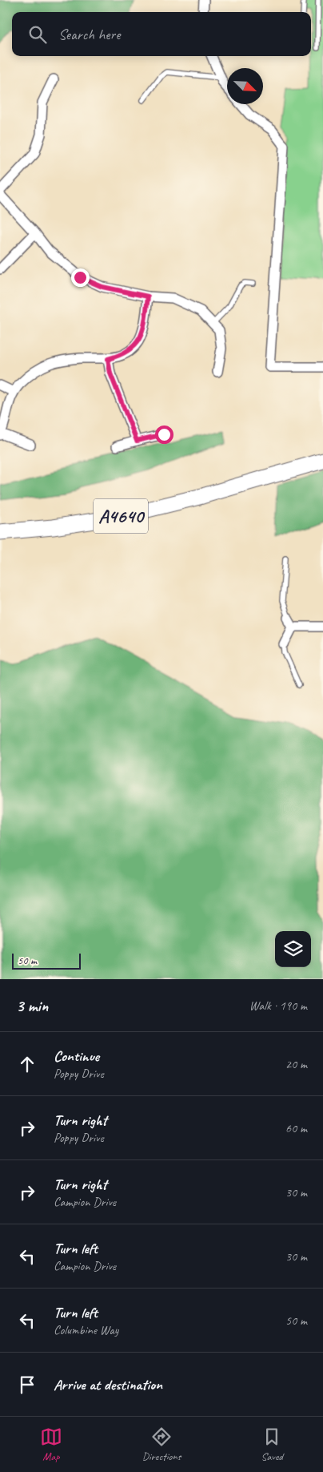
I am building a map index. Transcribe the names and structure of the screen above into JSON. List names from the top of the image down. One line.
{"streets":{"main road":["A4640"]},"scale_bar":"50 m","north":"bottom right","page":{"search":"Search here","scale":"50 m","heading":["3 min","Walk · 190 m"],"list":[["Continue","Poppy Drive","20 m"],["Turn right","Poppy Drive","60 m"],["Turn right","Campion Drive","30 m"],["Turn left","Campion Drive","30 m"],["Turn left","Columbine Way","50 m"],"Arrive at destination"],"nav":["Map","Directions","Saved"]}}
